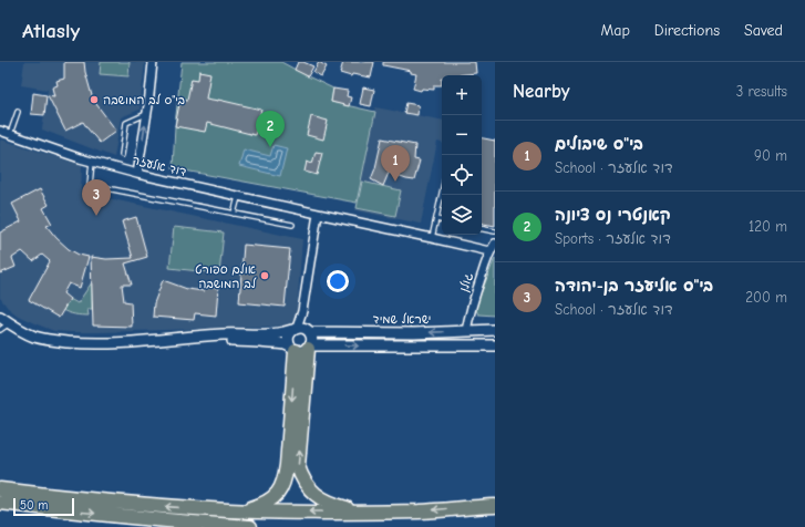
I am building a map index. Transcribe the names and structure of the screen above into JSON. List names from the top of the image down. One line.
{"streets":{"street":["דוד אלעזר","גולן","ישראל שמיד"]},"crossings":[["דוד אלעזר","גולן"],["גולן","ישראל שמיד"]],"places":["בי\"ס לב המושבה","אולם ספורט לב המושבה"],"scale_bar":"50 m","page":{"header":"Atlasly","nav":["Map","Directions","Saved"],"heading":["Nearby","3 results"],"map_buttons":["+","−"],"pins":["2","1","3"],"list":[{"mark":"1","name":"בי\"ס שיבולים","note":"School · דוד אלעזר","value":"90 m"},{"mark":"2","name":"קאנטרי נס ציונה","note":"Sports · דוד אלעזר","value":"120 m"},{"mark":"3","name":"בי\"ס אליעזר בן-יהודה","note":"School · דוד אלעזר","value":"200 m"}],"scale":"50 m"}}
